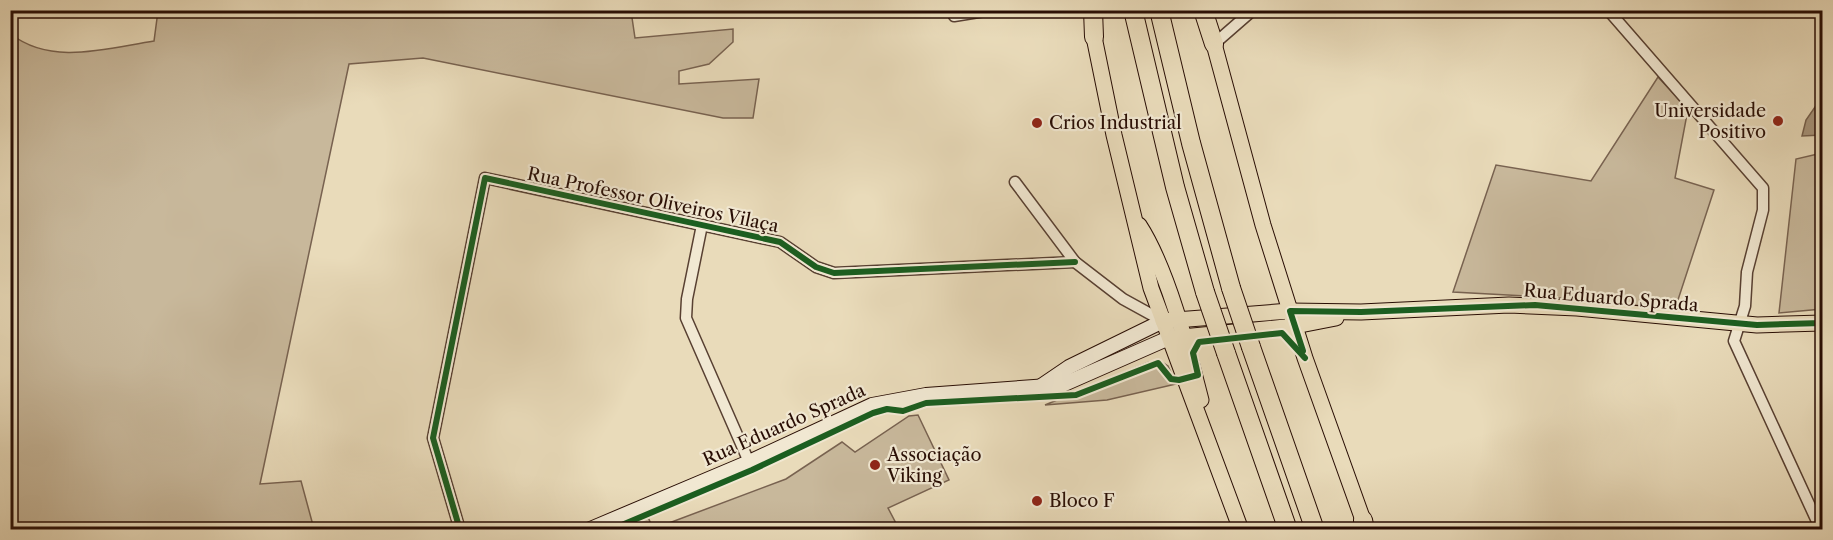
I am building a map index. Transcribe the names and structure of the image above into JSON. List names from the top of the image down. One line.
{"streets":{"main road":["Rua Eduardo Sprada"],"street":["Rua Professor Oliveiros Vilaça"]},"places":["Universidade Positivo","Crios Industrial","Associação Viking","Bloco F"]}
